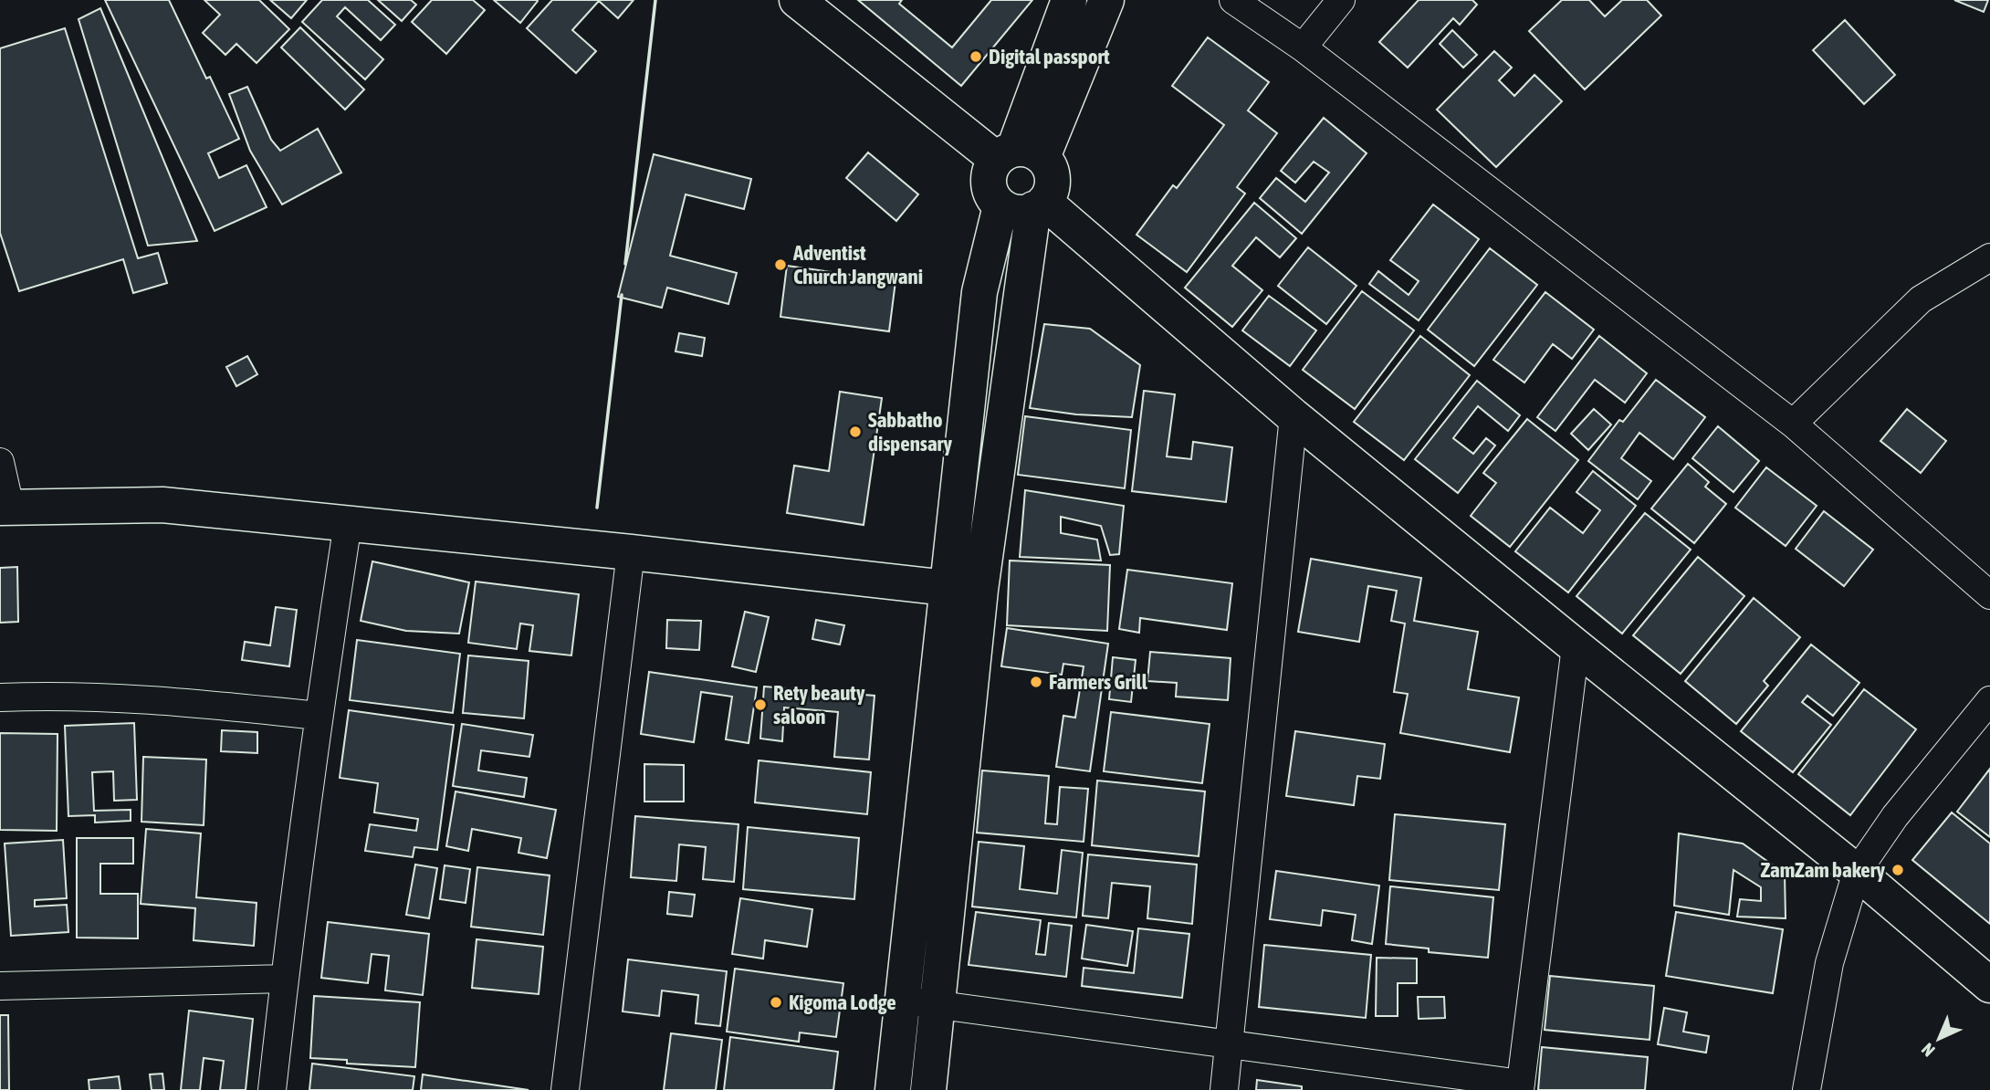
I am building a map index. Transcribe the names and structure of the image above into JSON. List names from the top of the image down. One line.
{"places":["Digital passport","Adventist Church Jangwani","Sabbatho dispensary","Farmers Grill","Rety beauty saloon","ZamZam bakery","Kigoma Lodge"],"north":"bottom left"}
